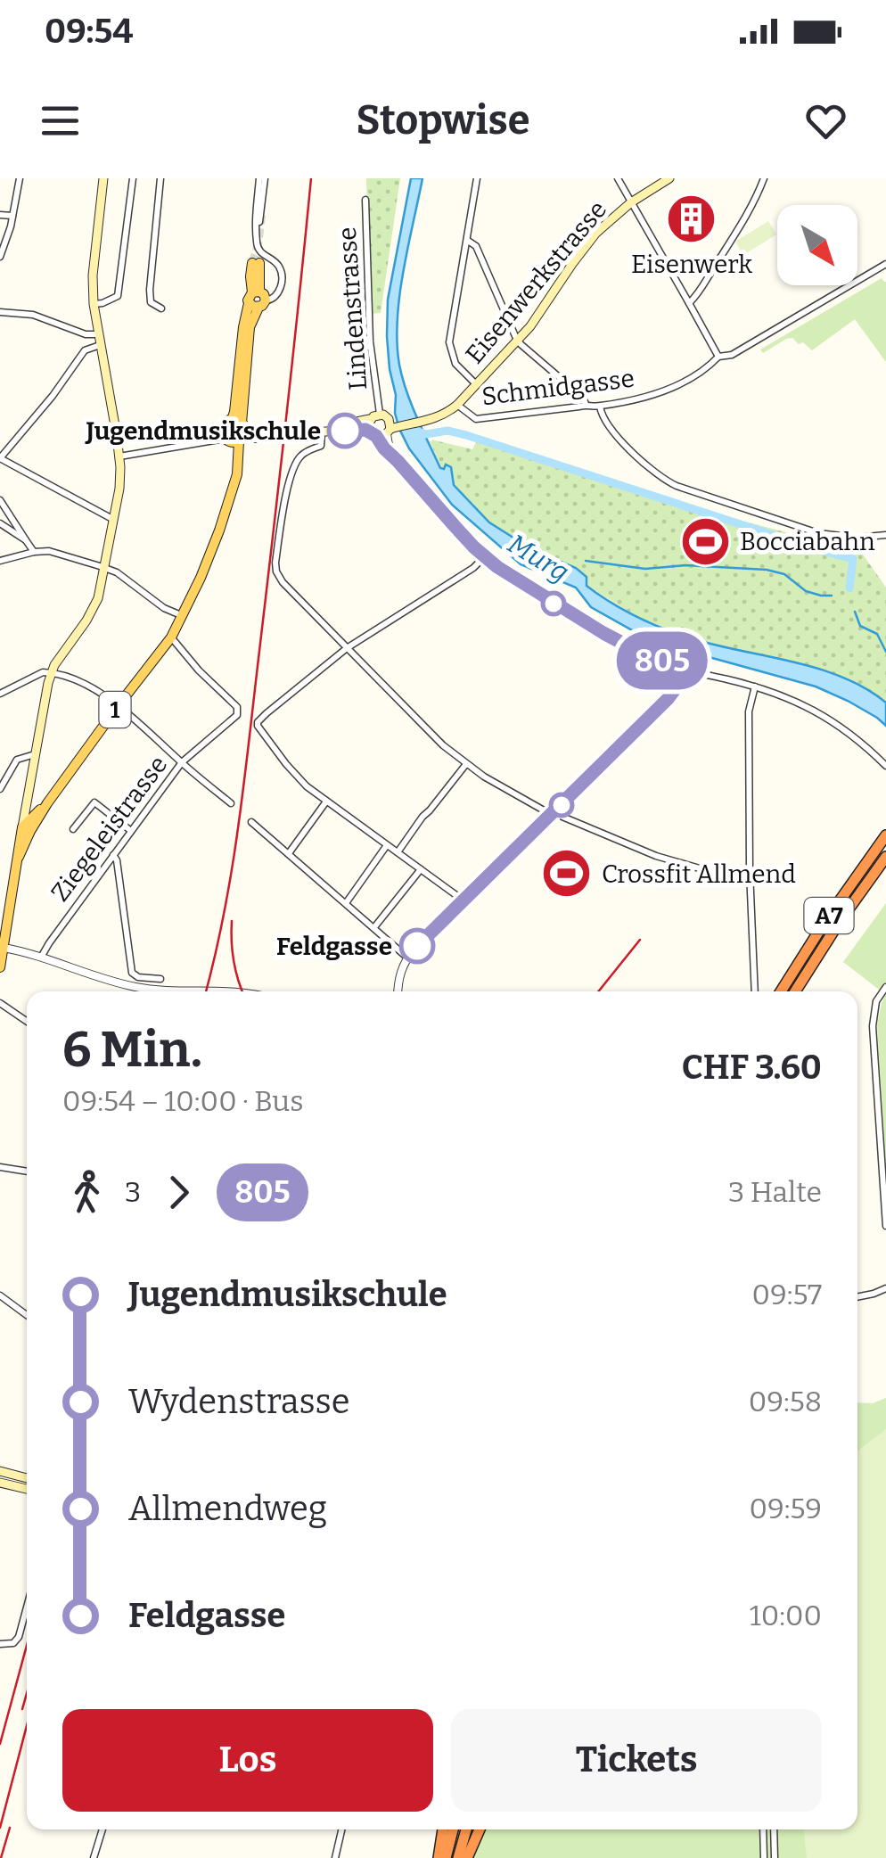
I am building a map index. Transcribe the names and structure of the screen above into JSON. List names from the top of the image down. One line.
{"streets":{"highway":["A7"],"main road":["Eisenwerkstrasse","1"],"street":["Lindenstrasse","Schmidgasse","Ziegeleistrasse"]},"crossings":[["Eisenwerkstrasse","Schmidgasse"],["1","Ziegeleistrasse"]],"water":["Murg"],"places":{"building":["Eisenwerk"],"other":["Jugendmusikschule","Feldgasse"],"sports":["Bocciabahn","Crossfit Allmend"]},"lines":["bus line 805"],"north":"bottom right","page":{"status":"09:54","header":"Stopwise","on_map":"805","heading":["6 Min.","09:54 – 10:00 · Bus","CHF 3.60"],"legs":["3","805","3 Halte"],"list":[{"name":"Jugendmusikschule","value":"09:57"},{"name":"Wydenstrasse","value":"09:58"},{"name":"Allmendweg","value":"09:59"},{"name":"Feldgasse","value":"10:00"}],"buttons":["Los","Tickets"]}}
